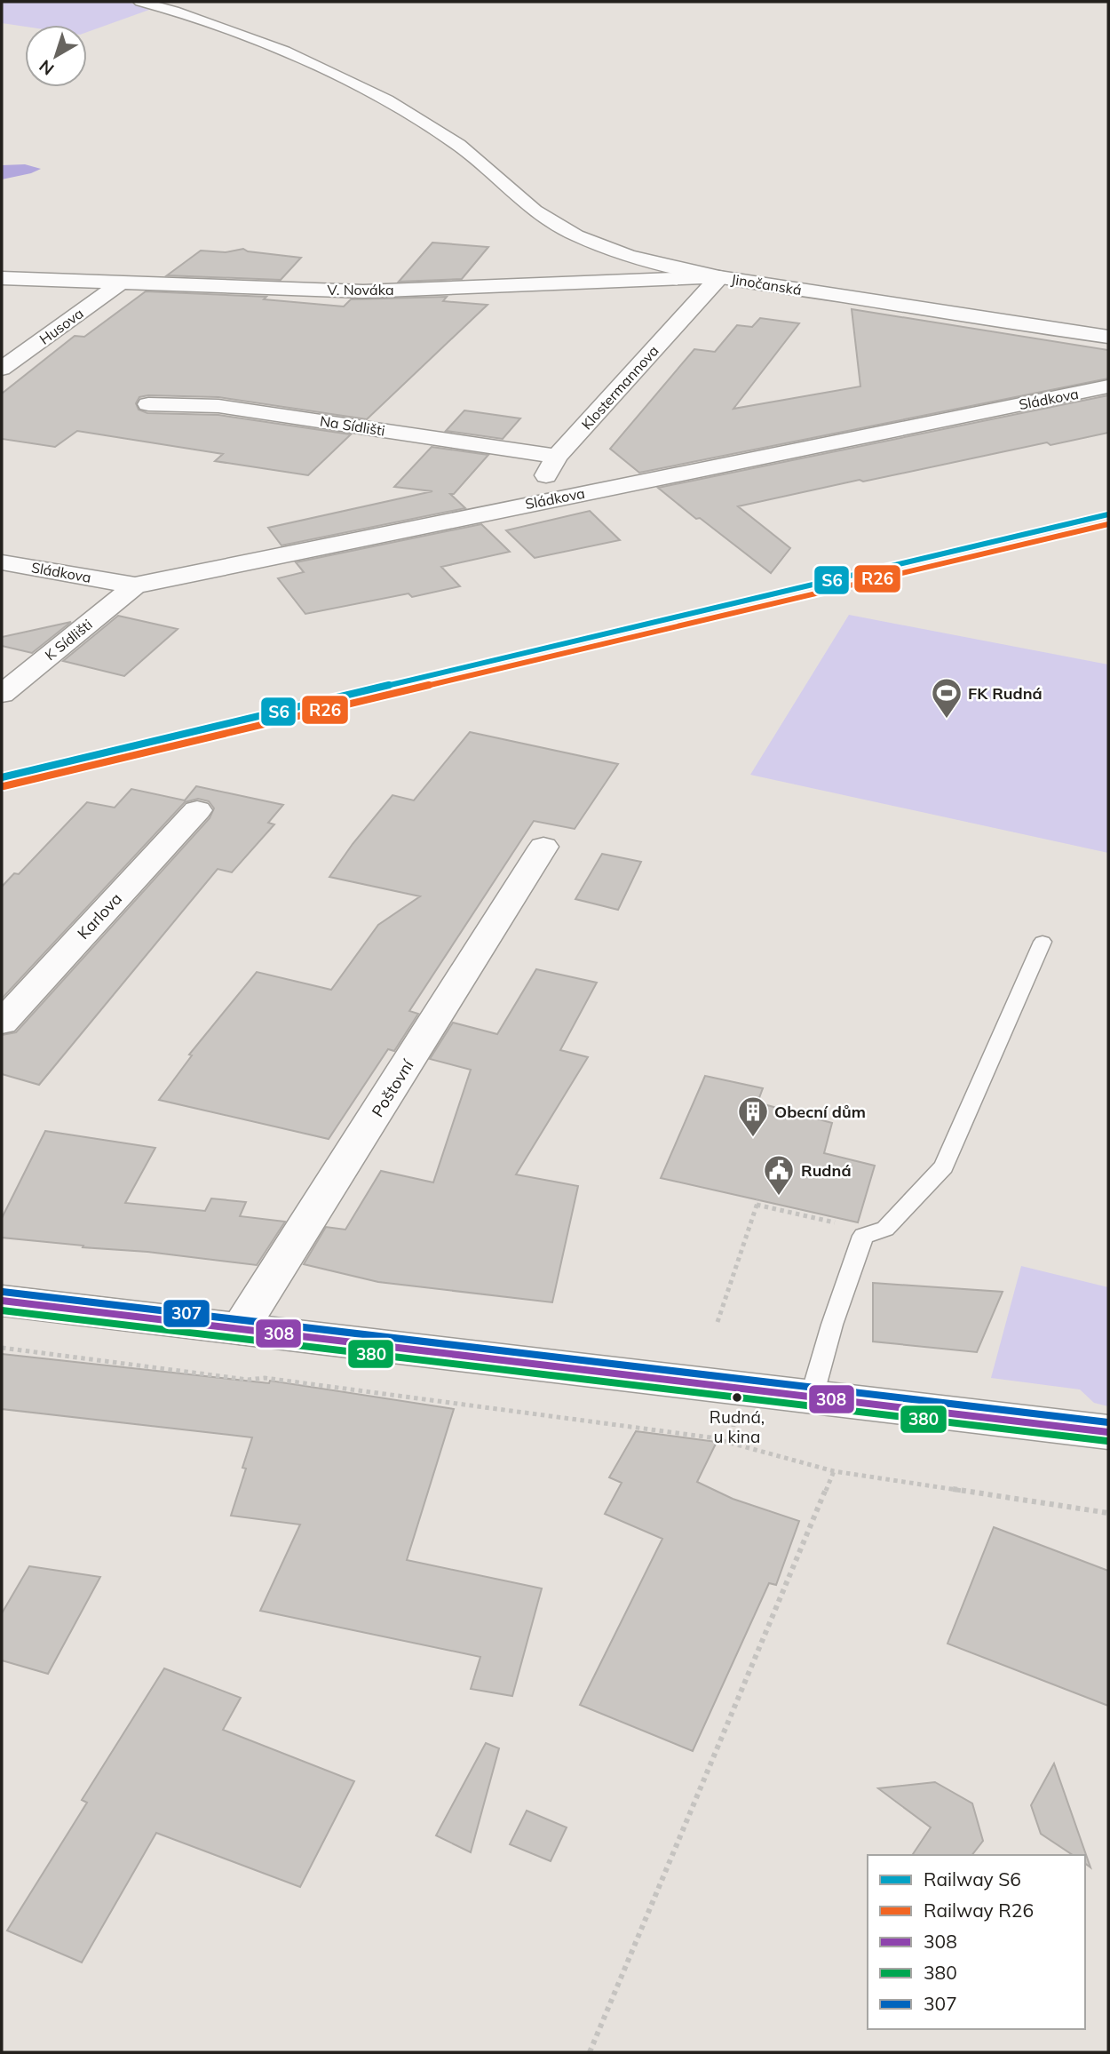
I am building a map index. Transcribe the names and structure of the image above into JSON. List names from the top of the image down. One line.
{"streets":{"street":["Jinočanská","V. Nováka","Husova","Klostermannova","Sládkova","Na Sídlišti","K Sídlišti","Karlova","Poštovní"]},"crossings":[["Jinočanská","V. Nováka"],["Jinočanská","Klostermannova"],["V. Nováka","Husova"],["V. Nováka","Klostermannova"],["Klostermannova","Sládkova"],["Klostermannova","Na Sídlišti"],["Sládkova","K Sídlišti"]],"places":{"sports":["FK Rudná"],"building":["Obecní dům"],"public building":["Rudná"],"other":["Rudná, u kina"]},"lines":["rail line S6","rail line R26","transit line 307","transit line 308","transit line 380"],"legend":["Railway S6","Railway R26","308","380","307"],"north":"bottom left"}
